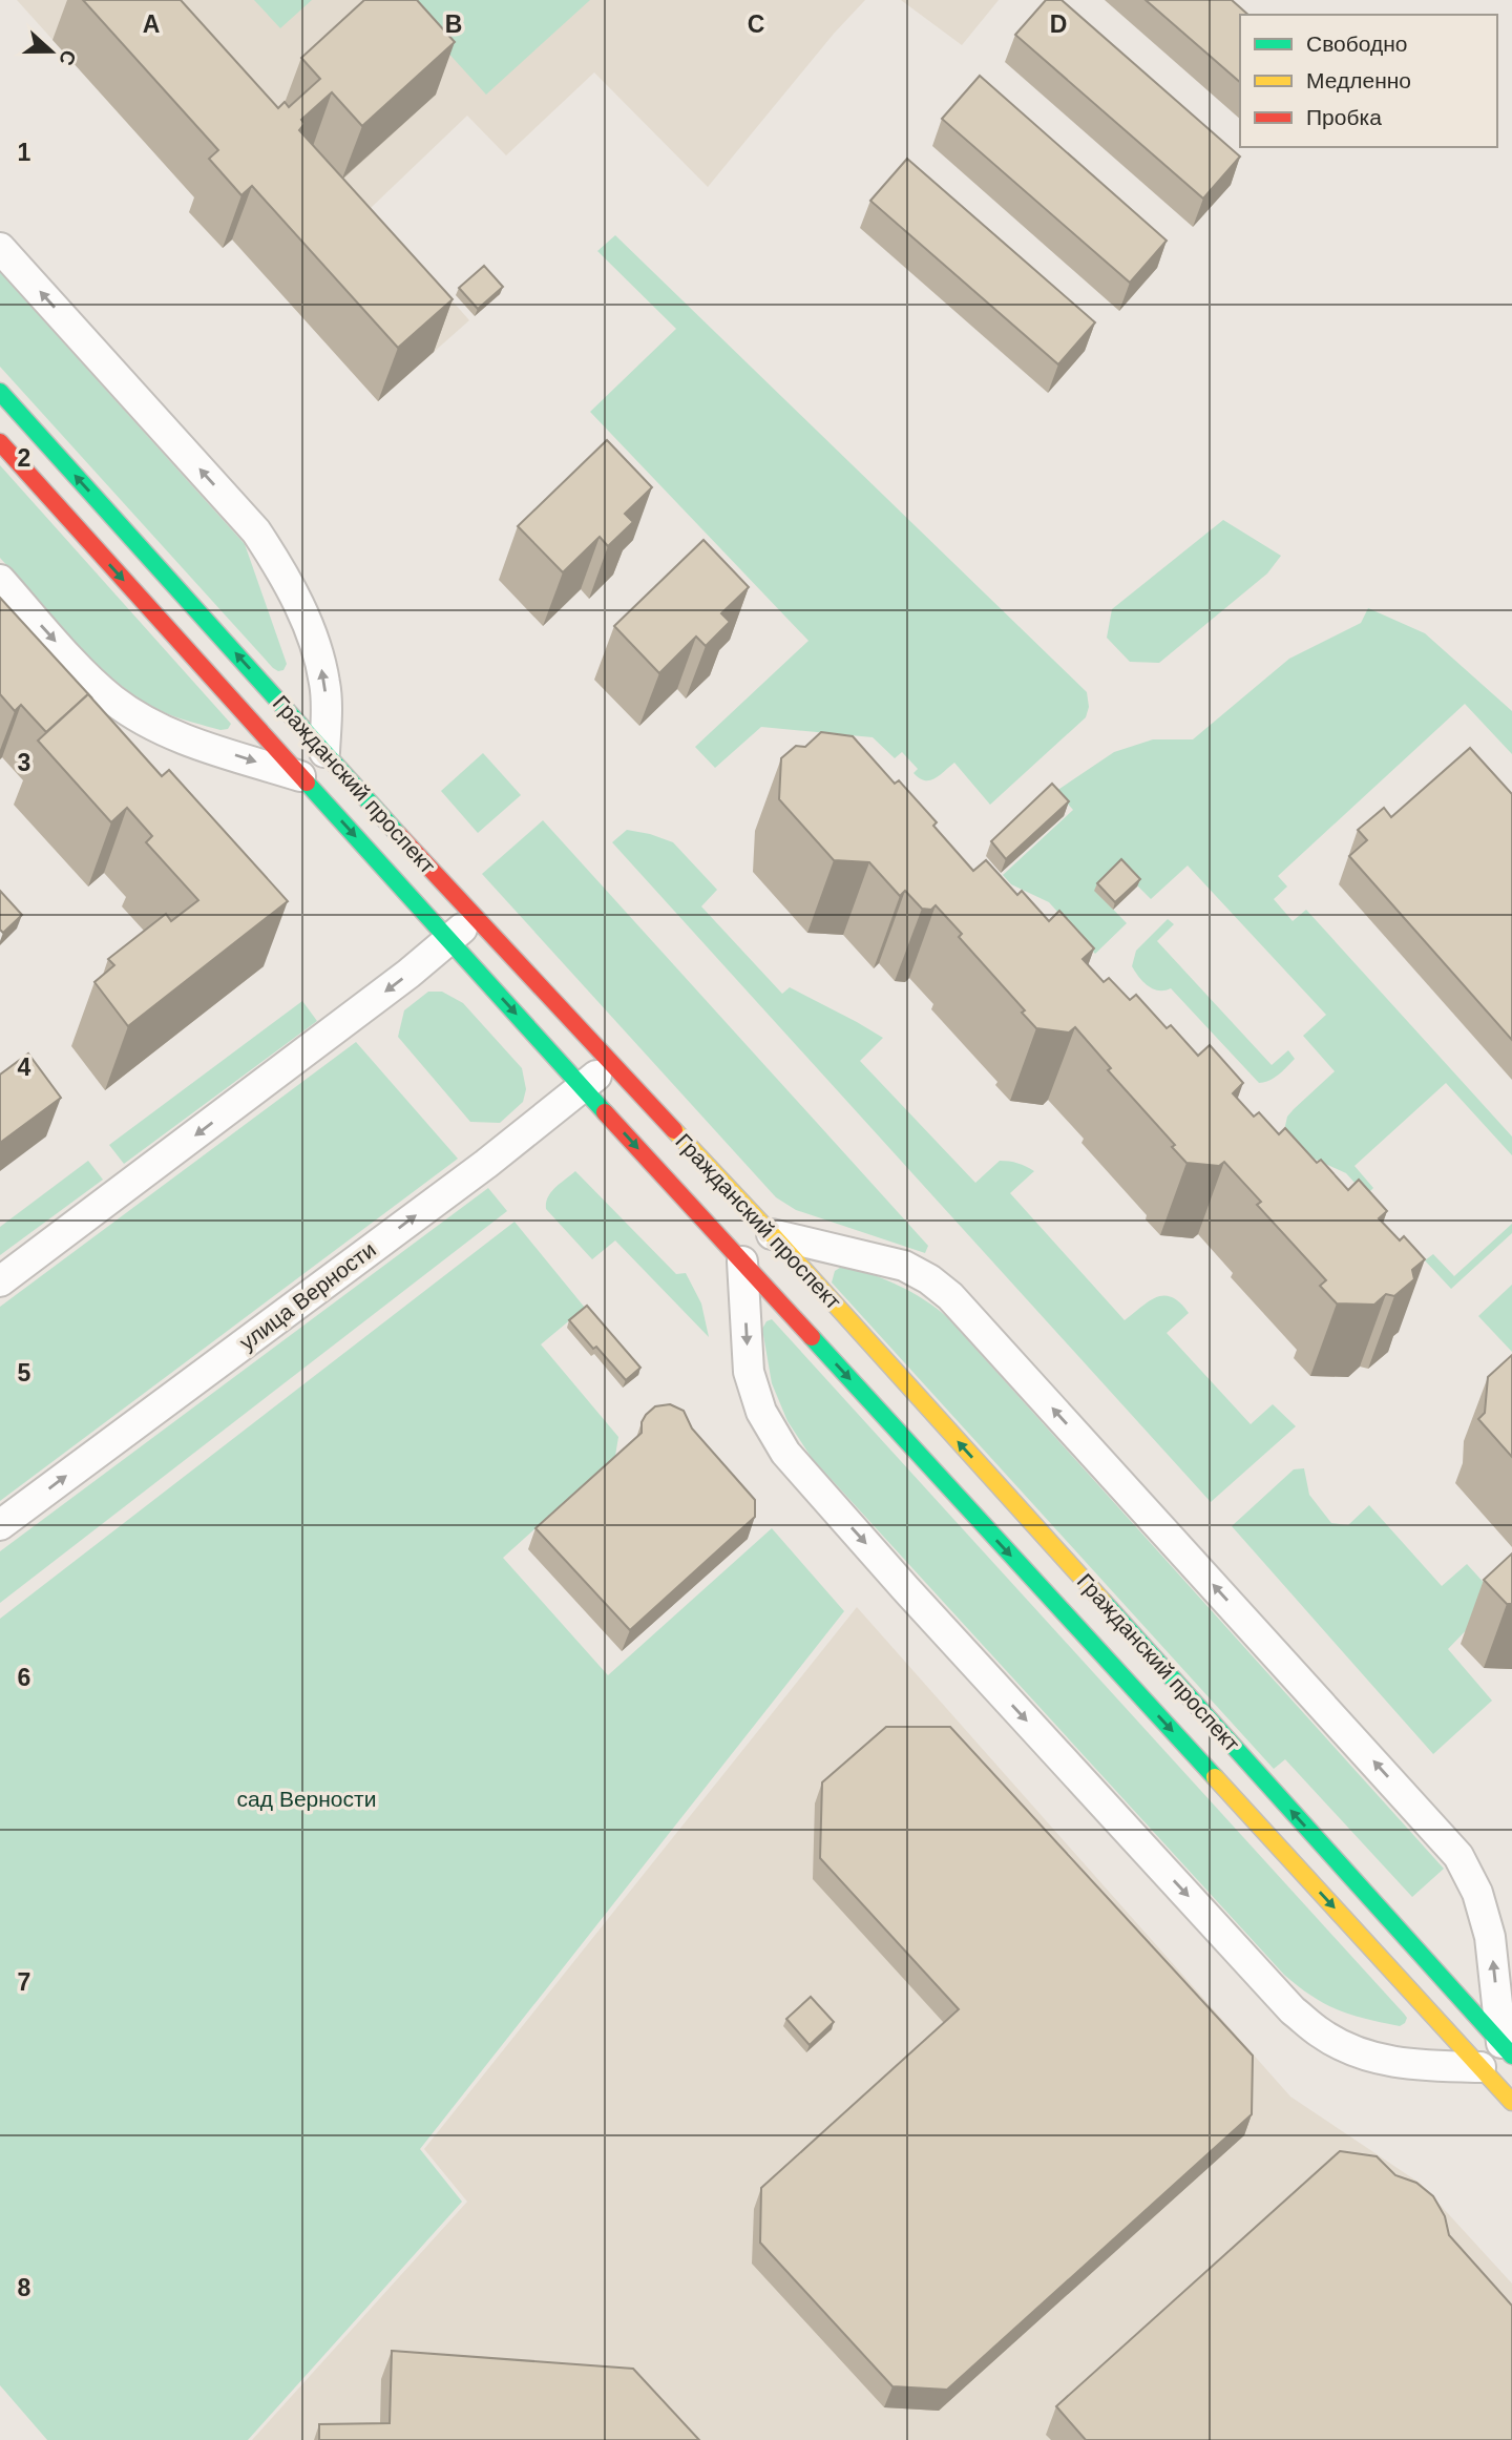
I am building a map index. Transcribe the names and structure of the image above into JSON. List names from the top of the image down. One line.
{"streets":{"main road":["Гражданский проспект"],"street":["улица Верности"]},"crossings":[["Гражданский проспект","улица Верности"]],"parks":["сад Верности"],"legend":["Свободно","Медленно","Пробка"],"north":"right","grid":{"columns":["A","B","C","D"],"rows":["1","2","3","4","5","6","7","8"]}}
